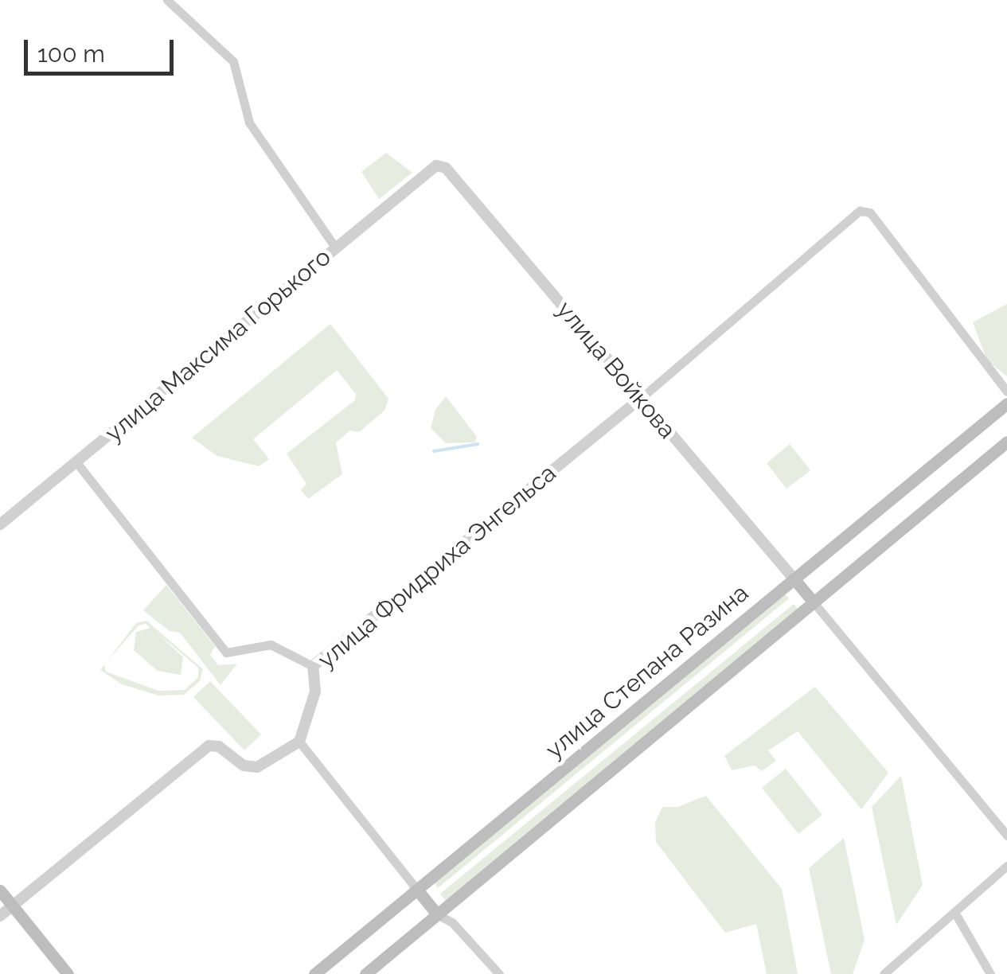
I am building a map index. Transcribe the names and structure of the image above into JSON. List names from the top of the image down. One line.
{"streets":{"main road":["улица Степана Разина"],"street":["улица Максима Горького","улица Войкова","улица Фридриха Энгельса"]},"crossings":[["улица Максима Горького","улица Войкова"],["улица Войкова","улица Фридриха Энгельса"],["улица Войкова","улица Степана Разина"]],"scale_bar":"100 m"}
